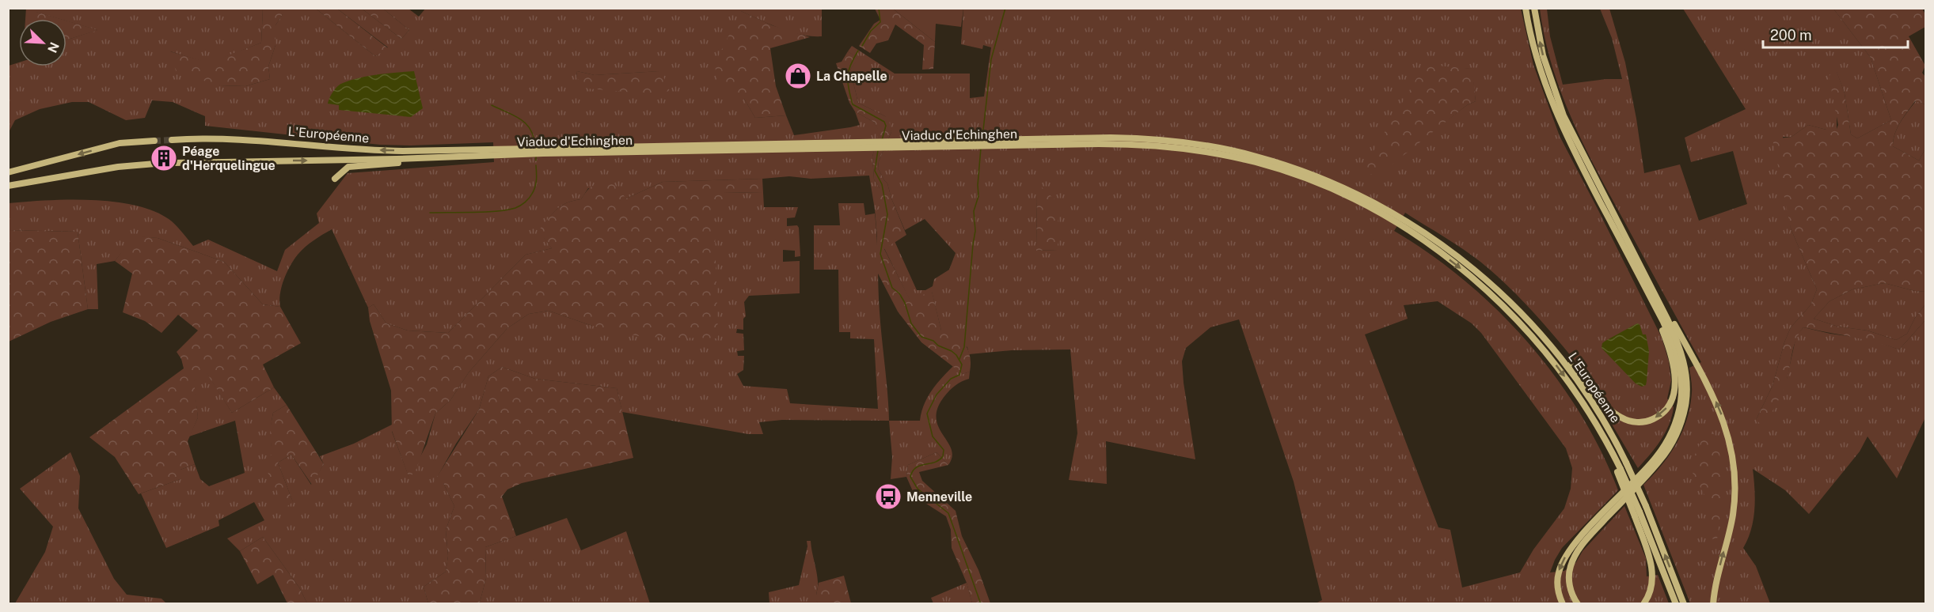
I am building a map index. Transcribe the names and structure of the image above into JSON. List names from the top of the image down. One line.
{"streets":{"highway":["L'Européenne","Viaduc d'Echinghen"]},"crossings":[["L'Européenne","Viaduc d'Echinghen"]],"places":{"shop":["La Chapelle"],"building":["Péage d'Herquelingue"],"bus stop":["Menneville"]},"scale_bar":"200 m","north":"bottom right"}
